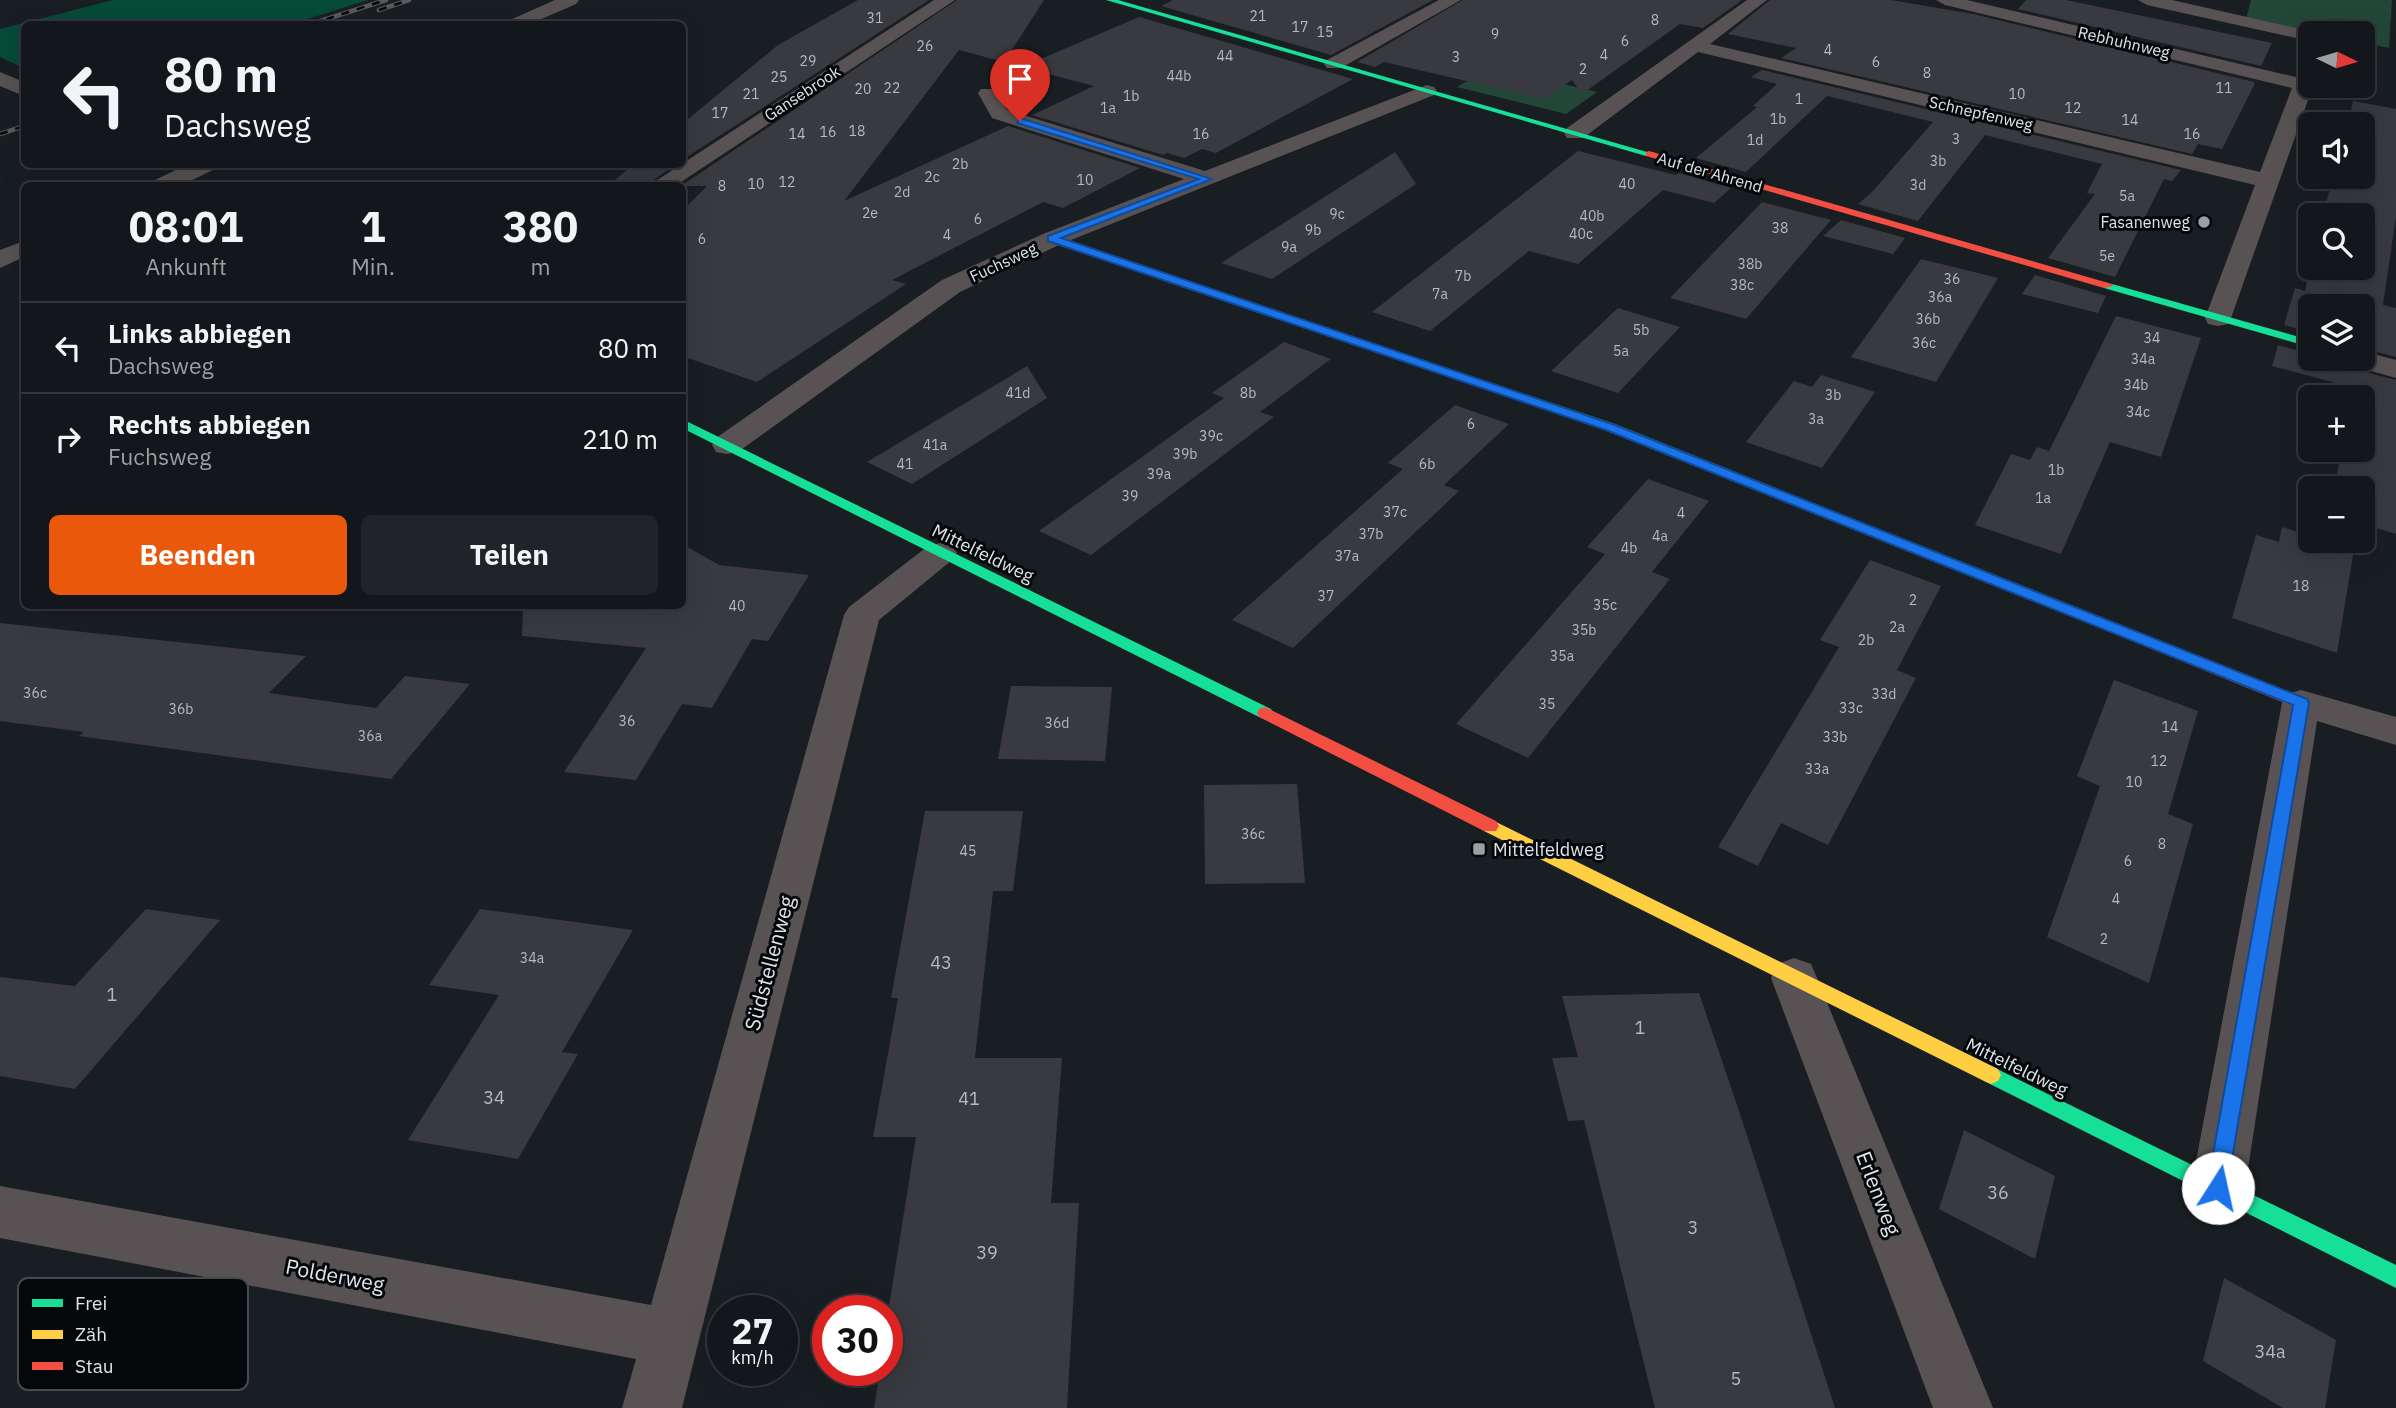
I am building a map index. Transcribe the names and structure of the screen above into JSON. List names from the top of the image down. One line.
{"streets":{"street":["Rebhuhnweg","Gansebrook","Schnepfenweg","Auf der Ahrend","Fuchsweg","Mittelfeldweg","Südstellenweg","Erlenweg","Polderweg"]},"crossings":[["Auf der Ahrend","Fuchsweg"],["Fuchsweg","Mittelfeldweg"],["Mittelfeldweg","Südstellenweg"],["Mittelfeldweg","Erlenweg"],["Südstellenweg","Polderweg"]],"places":{"other":["Fasanenweg"],"transit":["Mittelfeldweg"]},"house_numbers":["21","31","8","17","15","9","6","26","4","4","44","3","29","6","2","8","44b","25","22","11","20","21","10","1b","1","1a","12","17","1b","14","18","16","14","16","16","3","1d","3b","2b","2c","10","12","10","40","3d","8","2d","5a","2e","9c","40b","6","38","9b","40c","4","6","9a","5e","38b","7b","36","38c","7a","36a","36b","5b","34","36c","5a","34a","34b","41d","8b","3b","34c","3a","6","39c","41a","39b","41","6b","1b","39a","39","1a","37c","4","37b","4a","4b","37a","18","37","2","35c","40","2a","35b","2b","35a","36c","33d","35","33c","36b","36","36d","14","36a","33b","12","33a","10","36c","8","45","6","4","2","34a","43","1","1","34","41","36","3","39","34a","5"],"legend":["Frei","Zäh","Stau"],"north":"right","page":{"map_buttons":["+","−"],"turn":["80 m","Dachsweg"],"eta":["08:01","Ankunft","1","Min.","380","m"],"list":[{"name":"Links abbiegen","note":"Dachsweg","value":"80 m"},{"name":"Rechts abbiegen","note":"Fuchsweg","value":"210 m"}],"buttons":["Beenden","Teilen"],"speed":"27 km/h","limit":"30"}}
